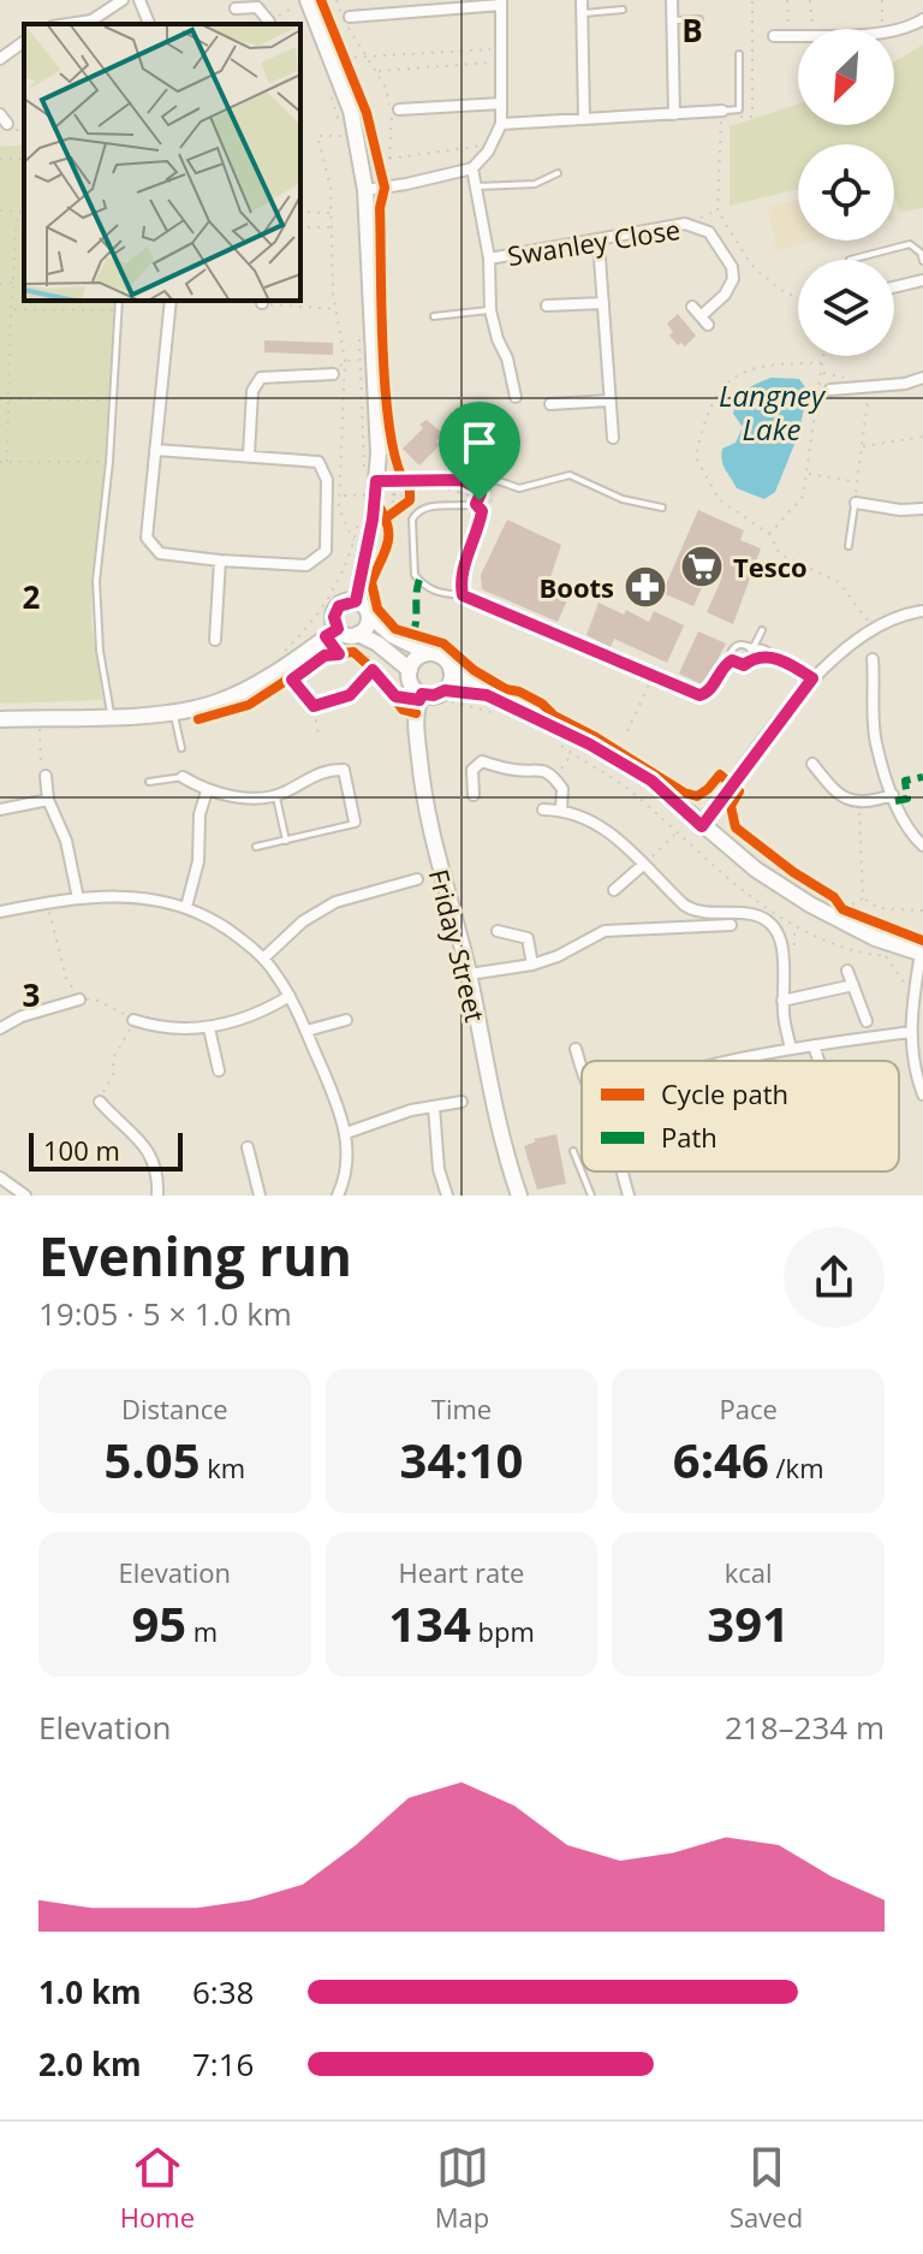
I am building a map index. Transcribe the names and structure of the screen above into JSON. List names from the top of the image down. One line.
{"streets":{"main road":["Friday Street"],"street":["Swanley Close"]},"water":["Langney Lake"],"places":{"supermarket":["Tesco"],"pharmacy":["Boots"]},"legend":["Cycle path","Path"],"scale_bar":"100 m","north":"bottom left","page":{"scale":"100 m","heading":["Evening run","19:05 · 5 × 1.0 km"],"stats":[["Distance","5.05 km"],["Time","34:10"],["Pace","6:46 /km"],["Elevation","95 m"],["Heart rate","134 bpm"],["kcal","391"]],"chart":["Elevation","218–234 m"],"list":[{"name":"1.0 km","note":"6:38"},{"name":"2.0 km","note":"7:16"}],"tabs":["Home","Map","Saved"]},"grid":{"columns":["B"],"rows":["2","3"]}}
